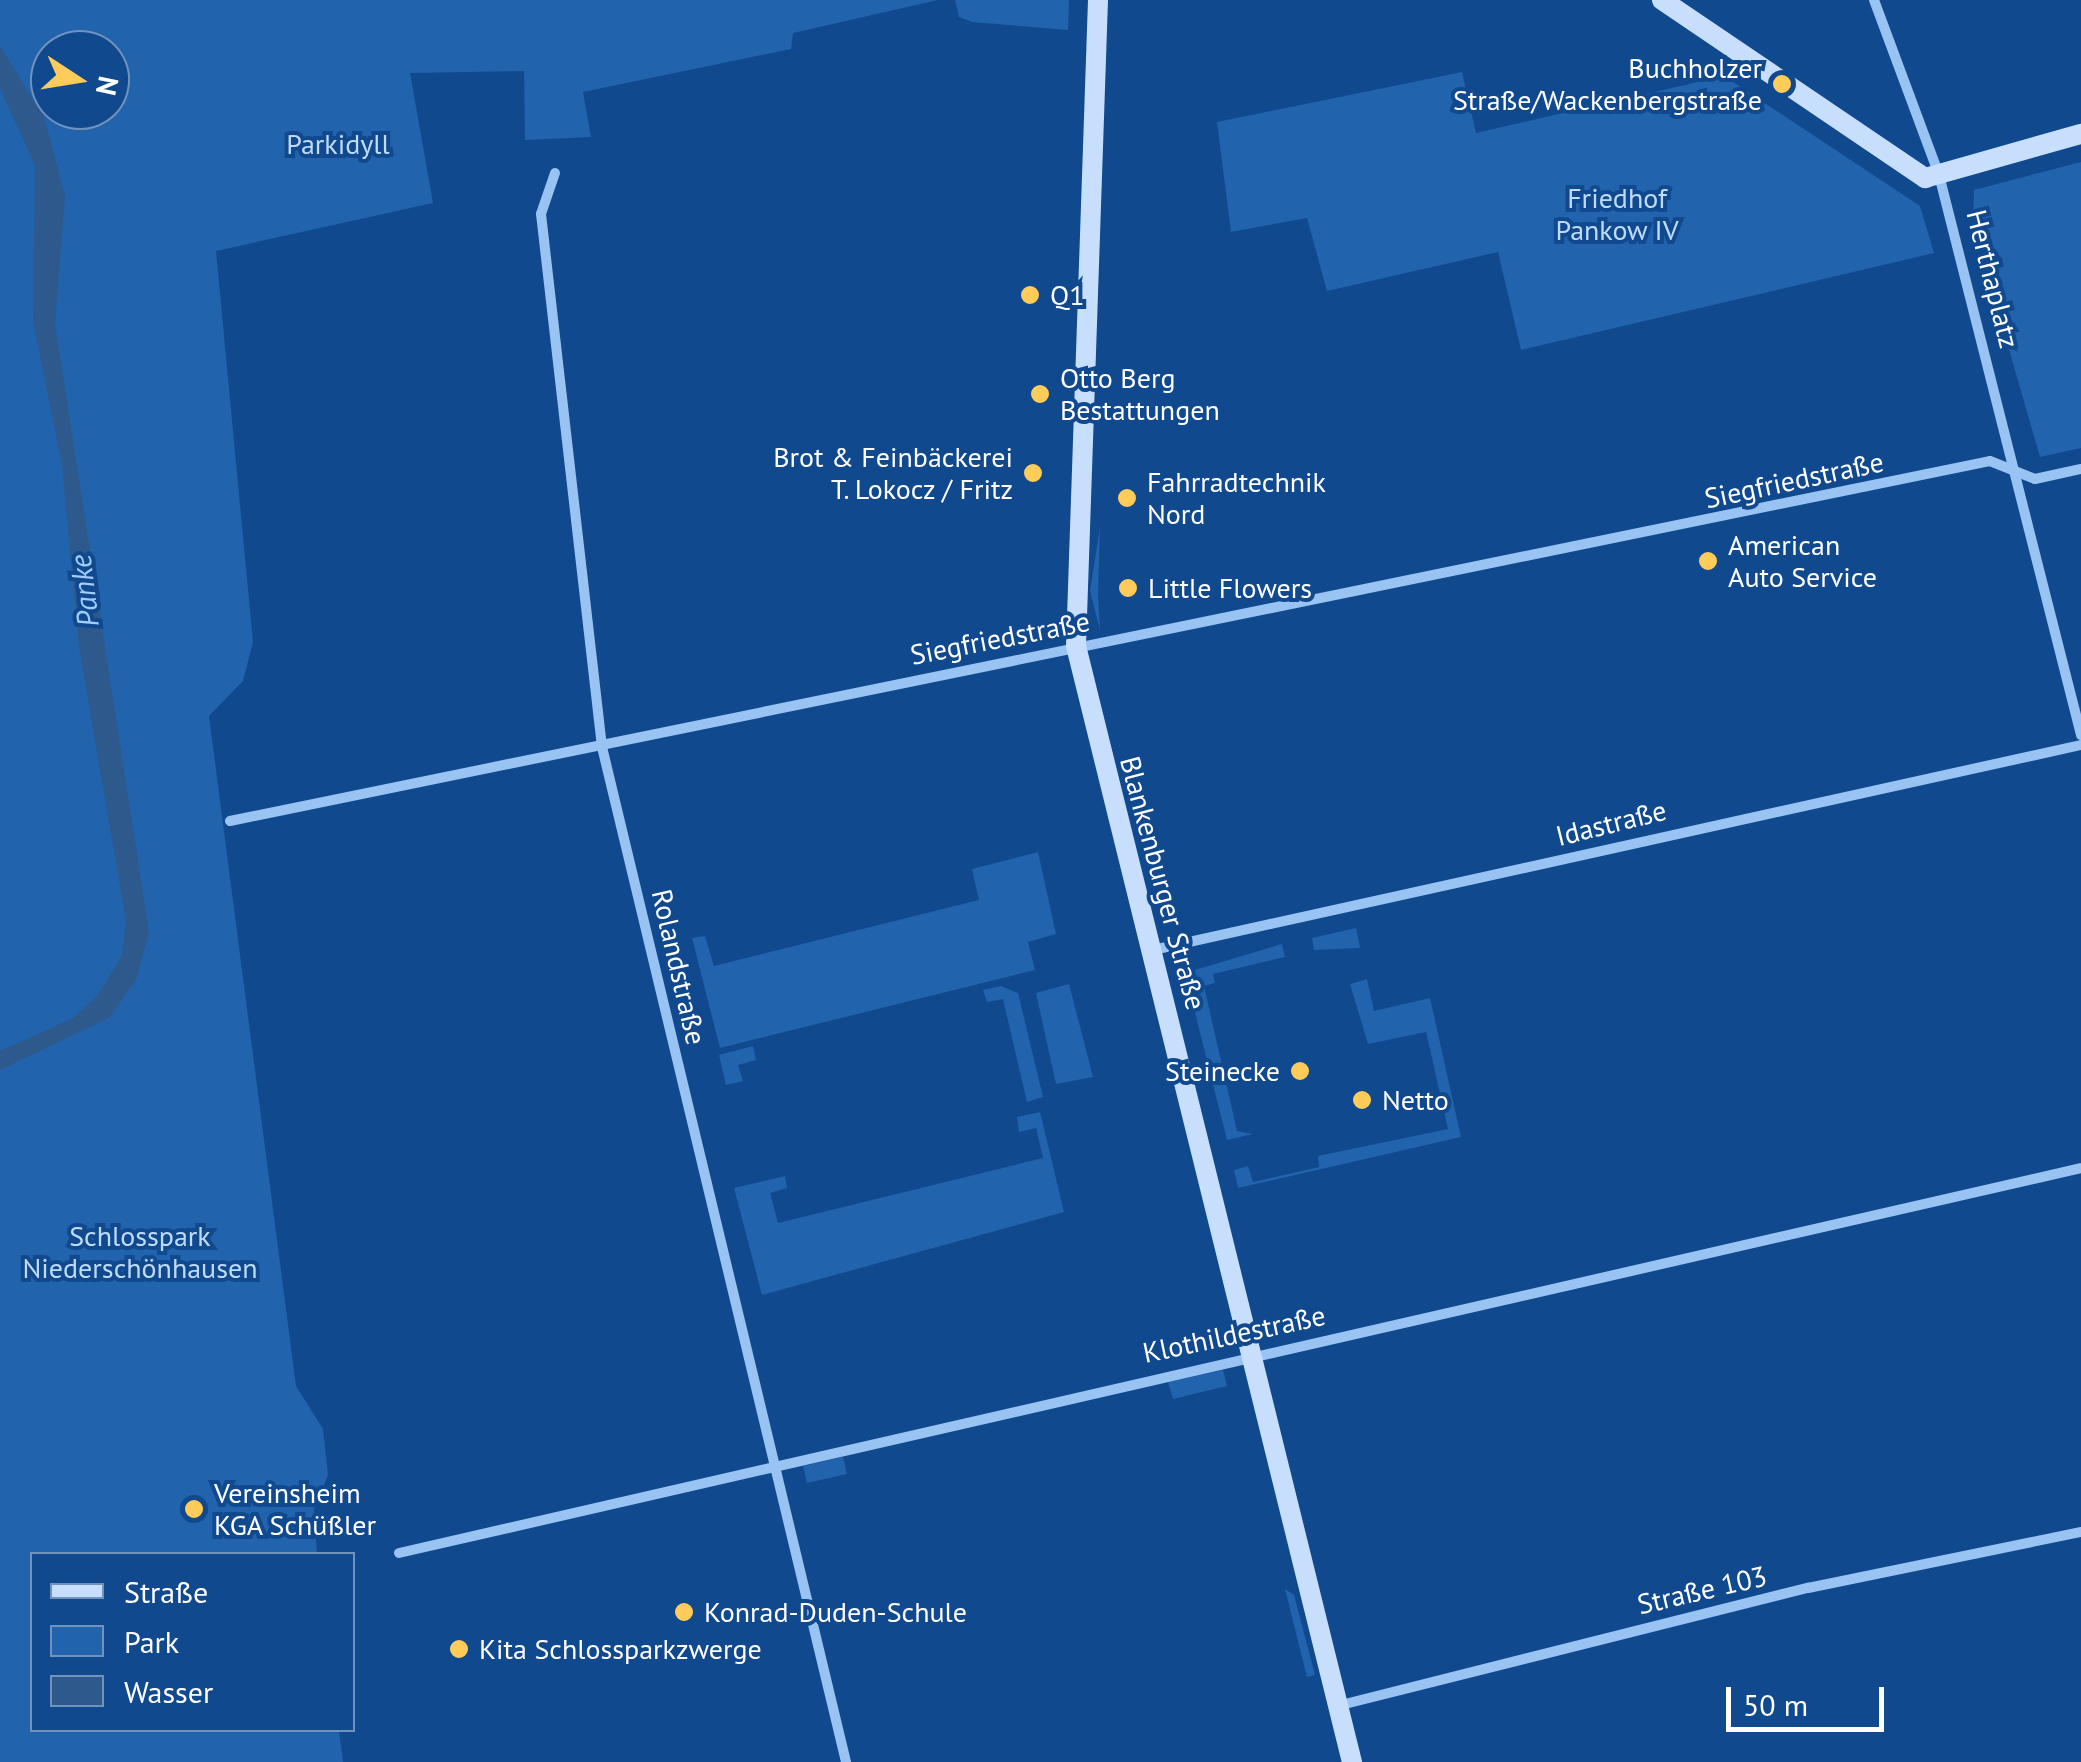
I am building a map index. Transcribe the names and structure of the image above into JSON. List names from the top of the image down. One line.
{"streets":{"main road":["Blankenburger Straße"],"street":["Herthaplatz","Siegfriedstraße","Idastraße","Rolandstraße","Klothildestraße","Straße 103"]},"crossings":[["Herthaplatz","Siegfriedstraße"],["Siegfriedstraße","Blankenburger Straße"],["Siegfriedstraße","Rolandstraße"],["Idastraße","Blankenburger Straße"],["Blankenburger Straße","Klothildestraße"],["Blankenburger Straße","Straße 103"],["Rolandstraße","Klothildestraße"]],"water":["Panke"],"parks":["Parkidyll","Friedhof Pankow IV","Schlosspark Niederschönhausen"],"places":["Buchholzer Straße/Wackenbergstraße","Q1","Otto Berg Bestattungen","Brot & Feinbäckerei T. Lokocz / Fritz","Fahrradtechnik Nord","American Auto Service","Little Flowers","Steinecke","Netto","Vereinsheim KGA Schüßler","Konrad-Duden-Schule","Kita Schlossparkzwerge"],"legend":["Straße","Park","Wasser"],"scale_bar":"50 m","north":"right"}
